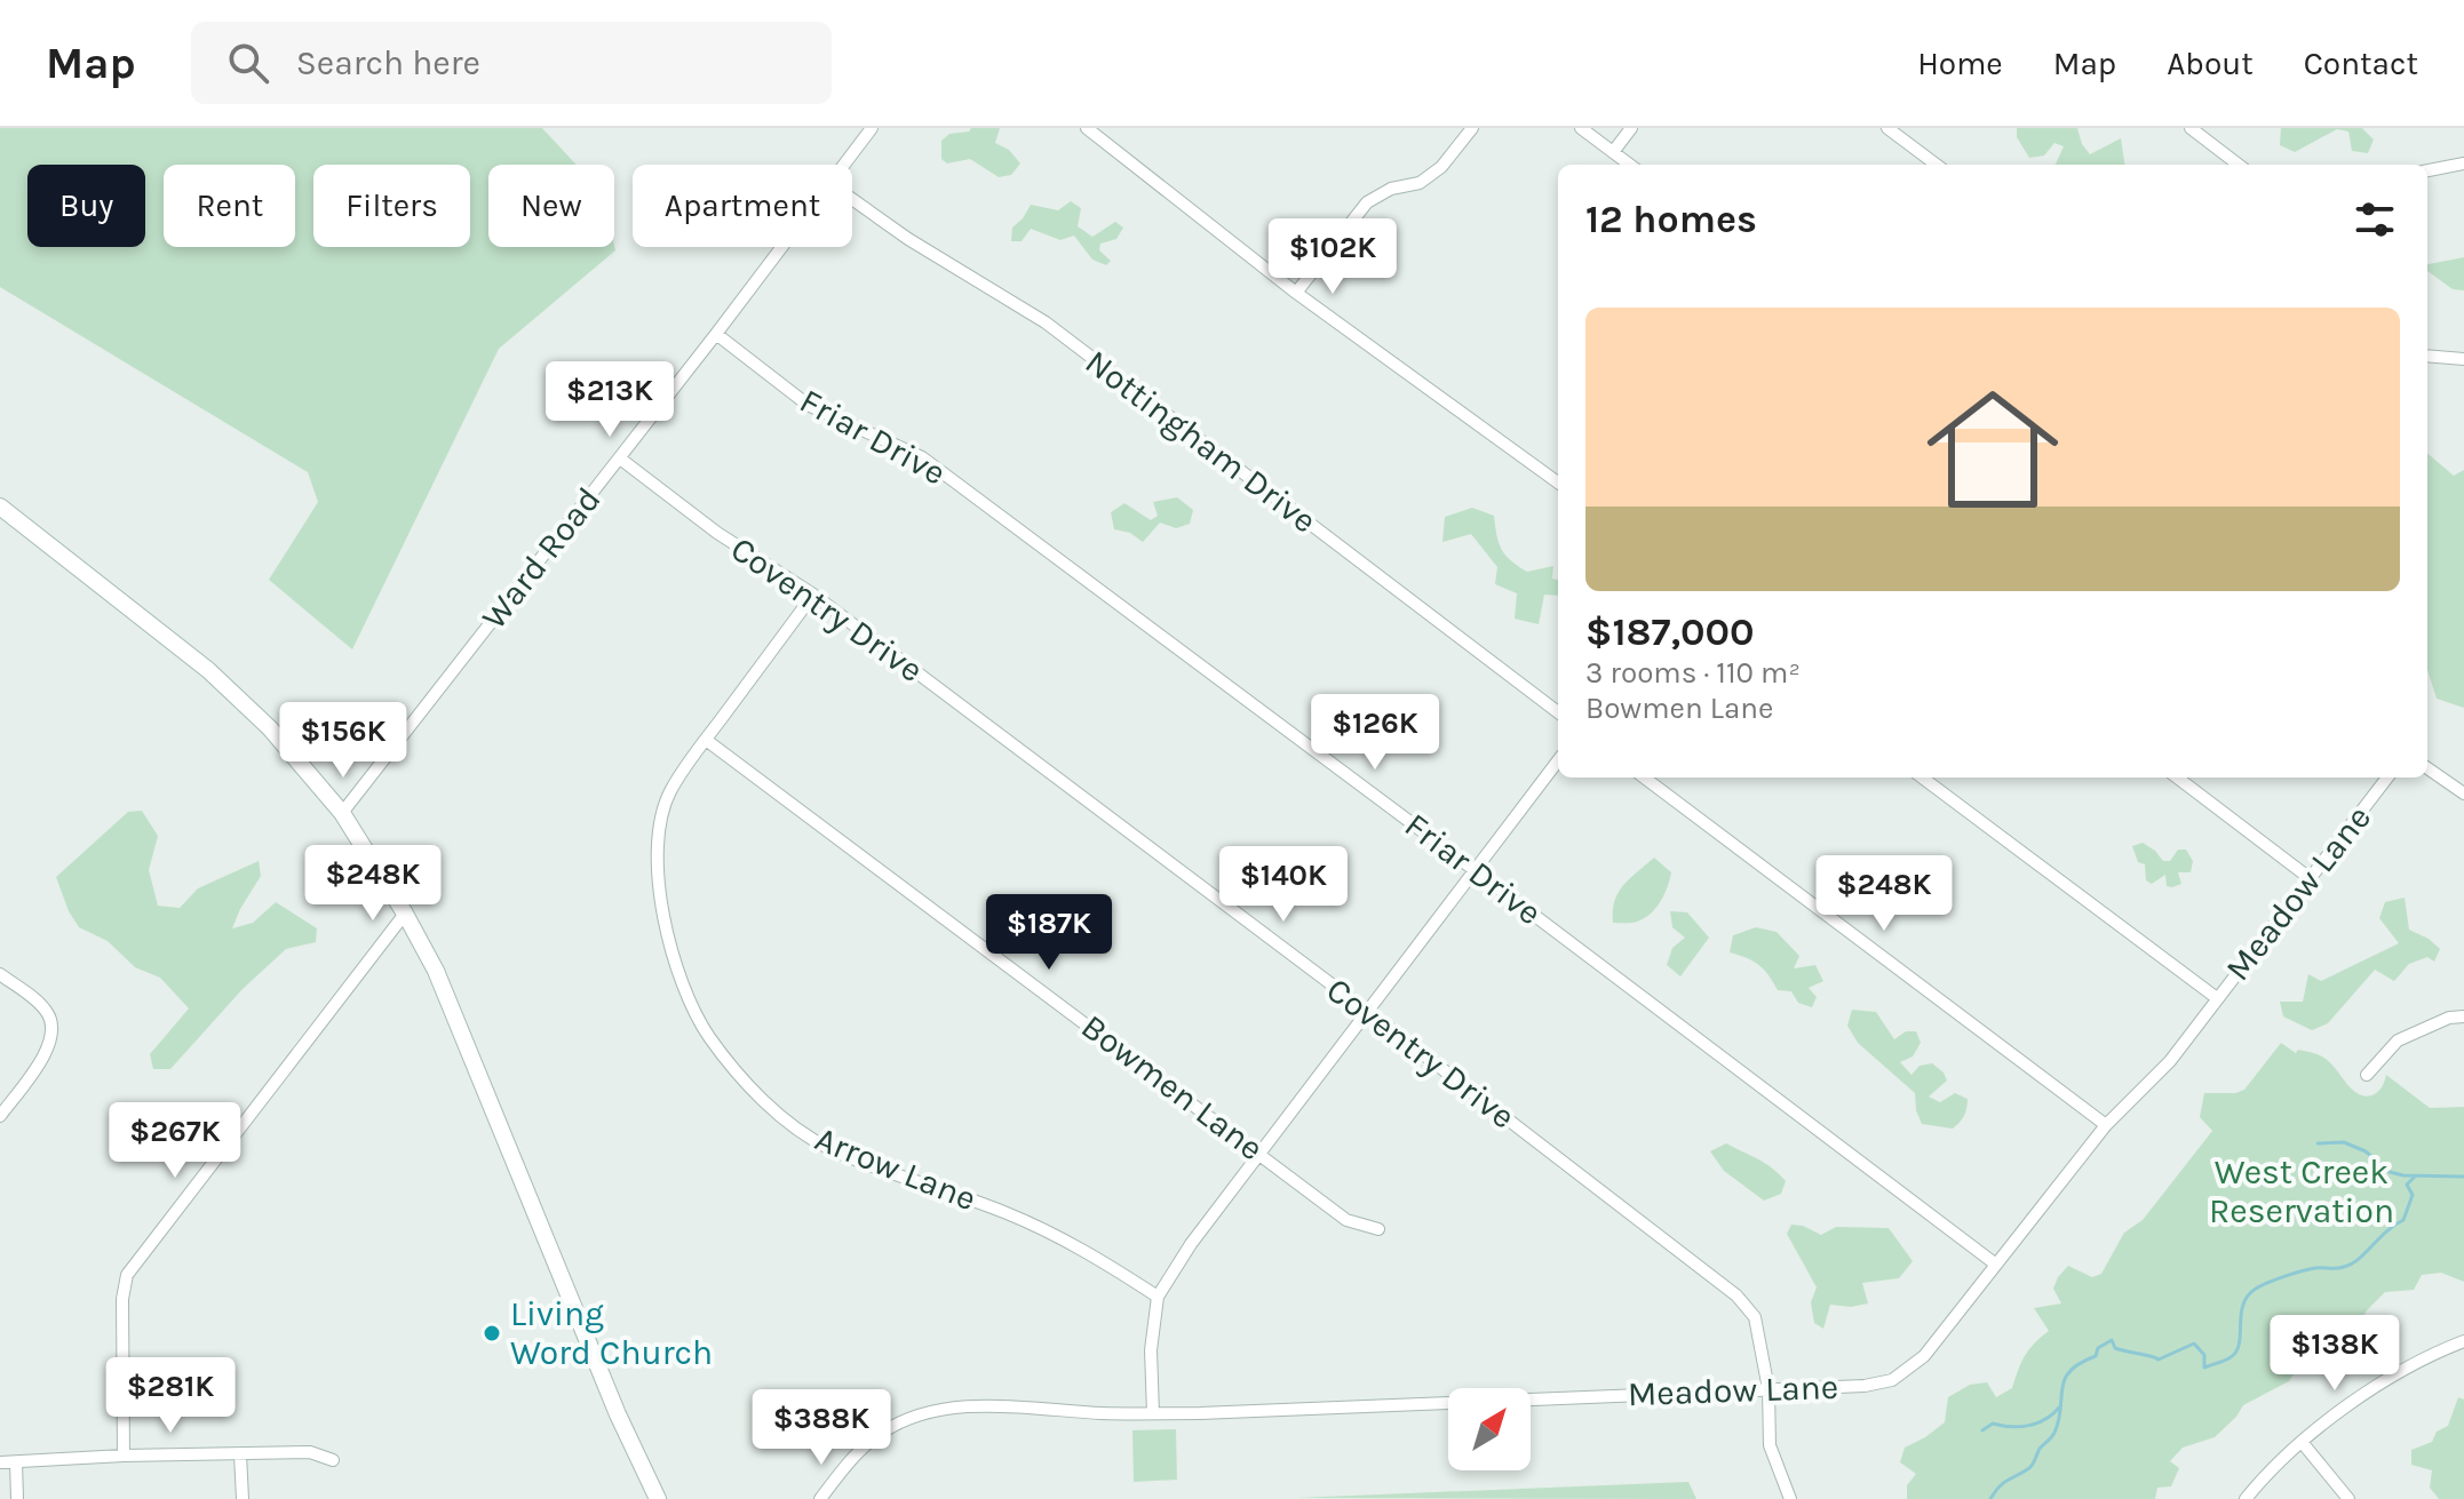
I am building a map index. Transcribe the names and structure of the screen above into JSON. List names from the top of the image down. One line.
{"streets":{"street":["Friar Drive","Nottingham Drive","Ward Road","Coventry Drive","Meadow Lane","Bowmen Lane","Arrow Lane"]},"crossings":[["Friar Drive","Ward Road"],["Friar Drive","Meadow Lane"],["Ward Road","Coventry Drive"],["Coventry Drive","Meadow Lane"],["Coventry Drive","Arrow Lane"],["Bowmen Lane","Arrow Lane"]],"parks":["West Creek Reservation"],"places":["Living Word Church"],"north":"top right","page":{"header":"Map","search":"Search here","nav":["Home","Map","About","Contact"],"chip":["Buy","Rent","Filters","New","Apartment"],"heading":"12 homes","price":["$102K","$213K","$126K","$156K","$248K","$140K","$248K","$187K","$267K","$138K","$281K","$388K"],"list":[{"name":"$187,000","note":"3 rooms · 110 m² · Bowmen Lane"}]}}
